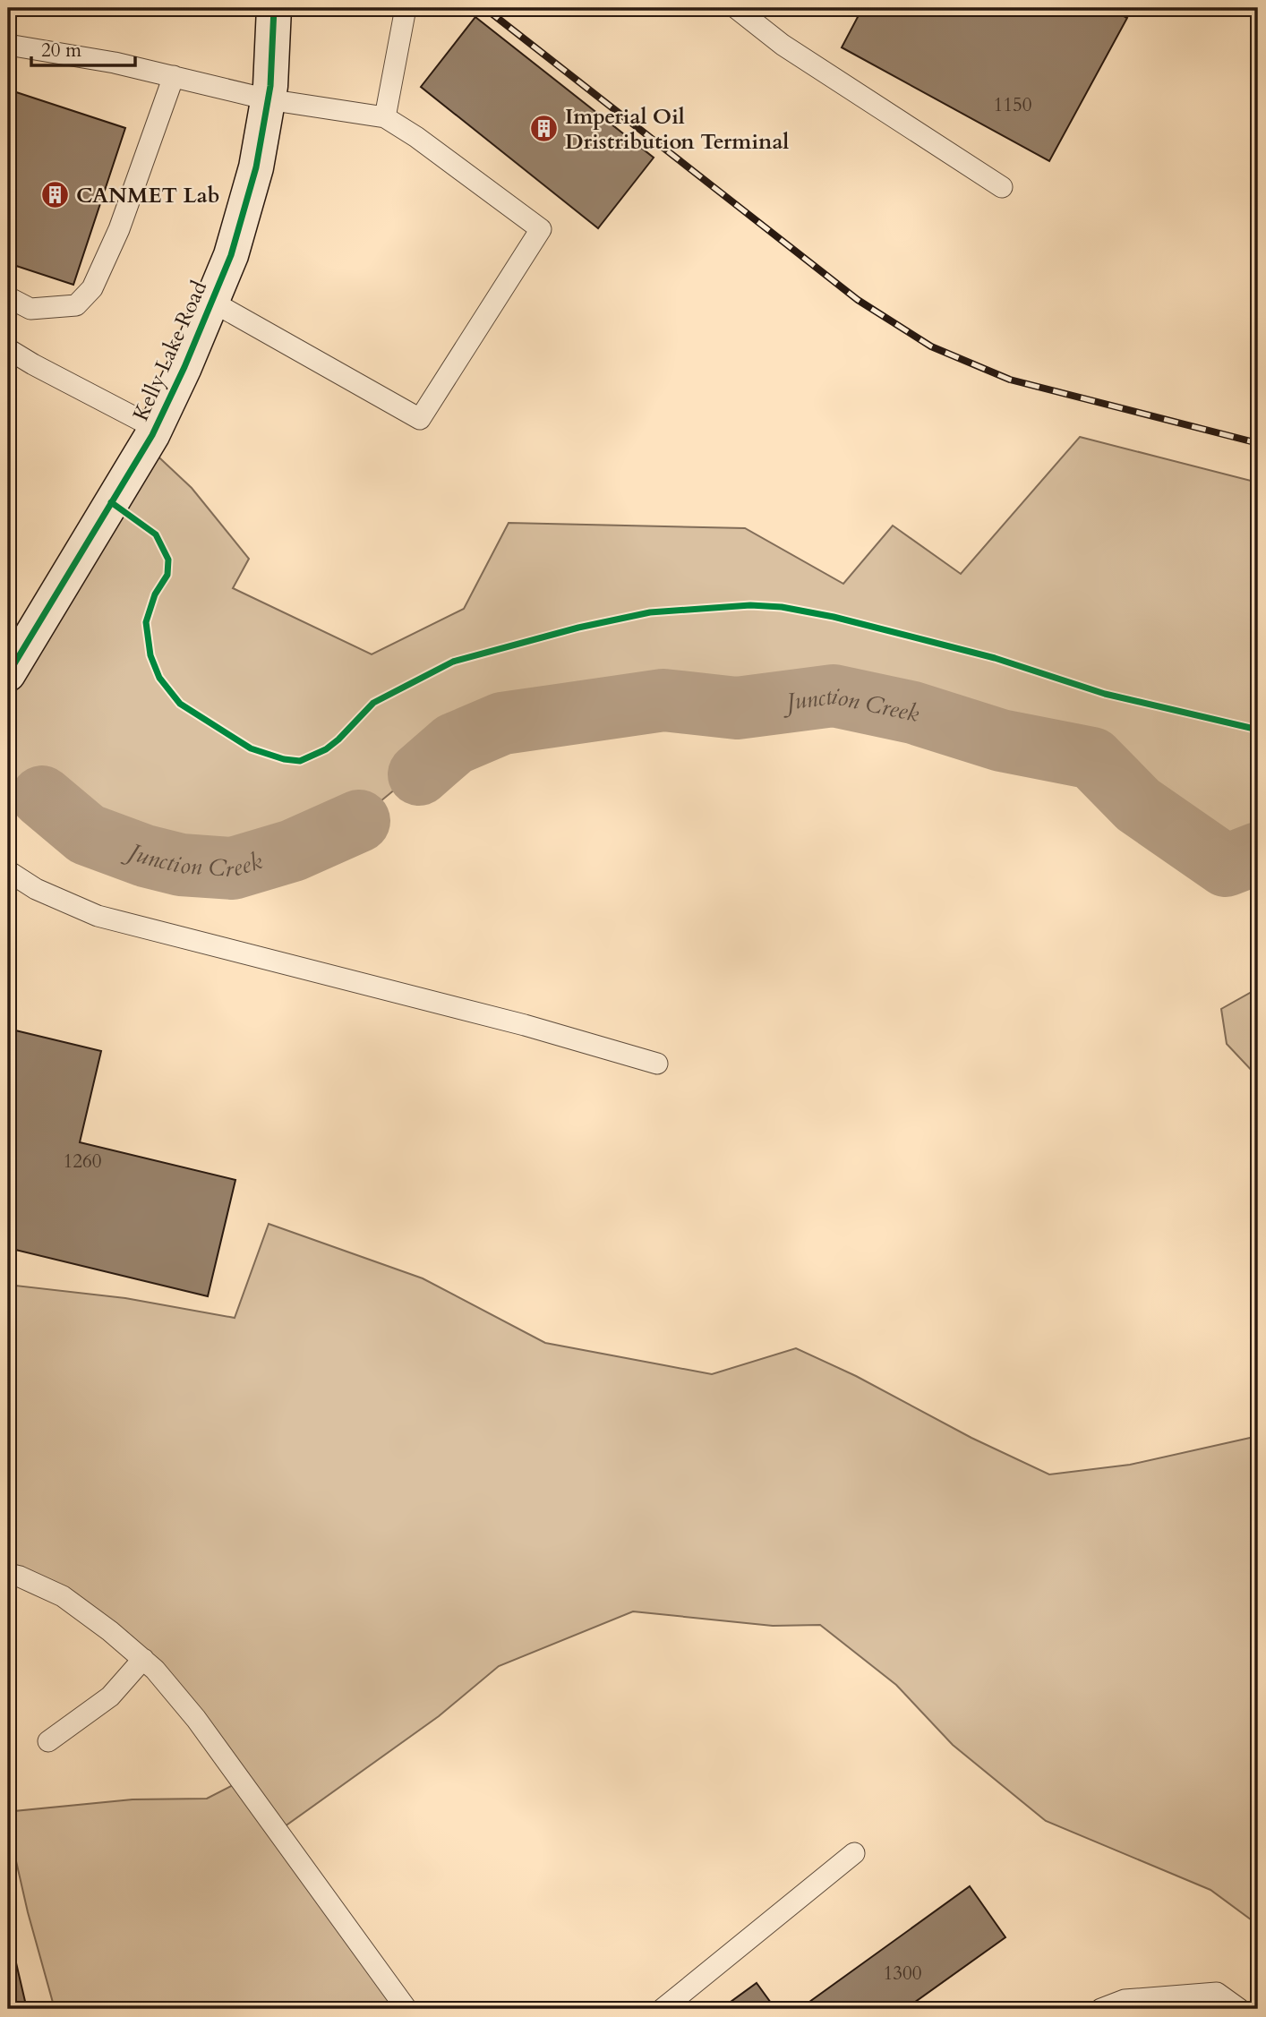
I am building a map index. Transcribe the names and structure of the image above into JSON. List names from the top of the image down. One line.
{"streets":{"street":["Kelly Lake Road"]},"water":["Junction Creek"],"places":{"building":["Imperial Oil Dristribution Terminal","CANMET Lab"]},"house_numbers":["1150","1260","1300"],"scale_bar":"20 m"}
